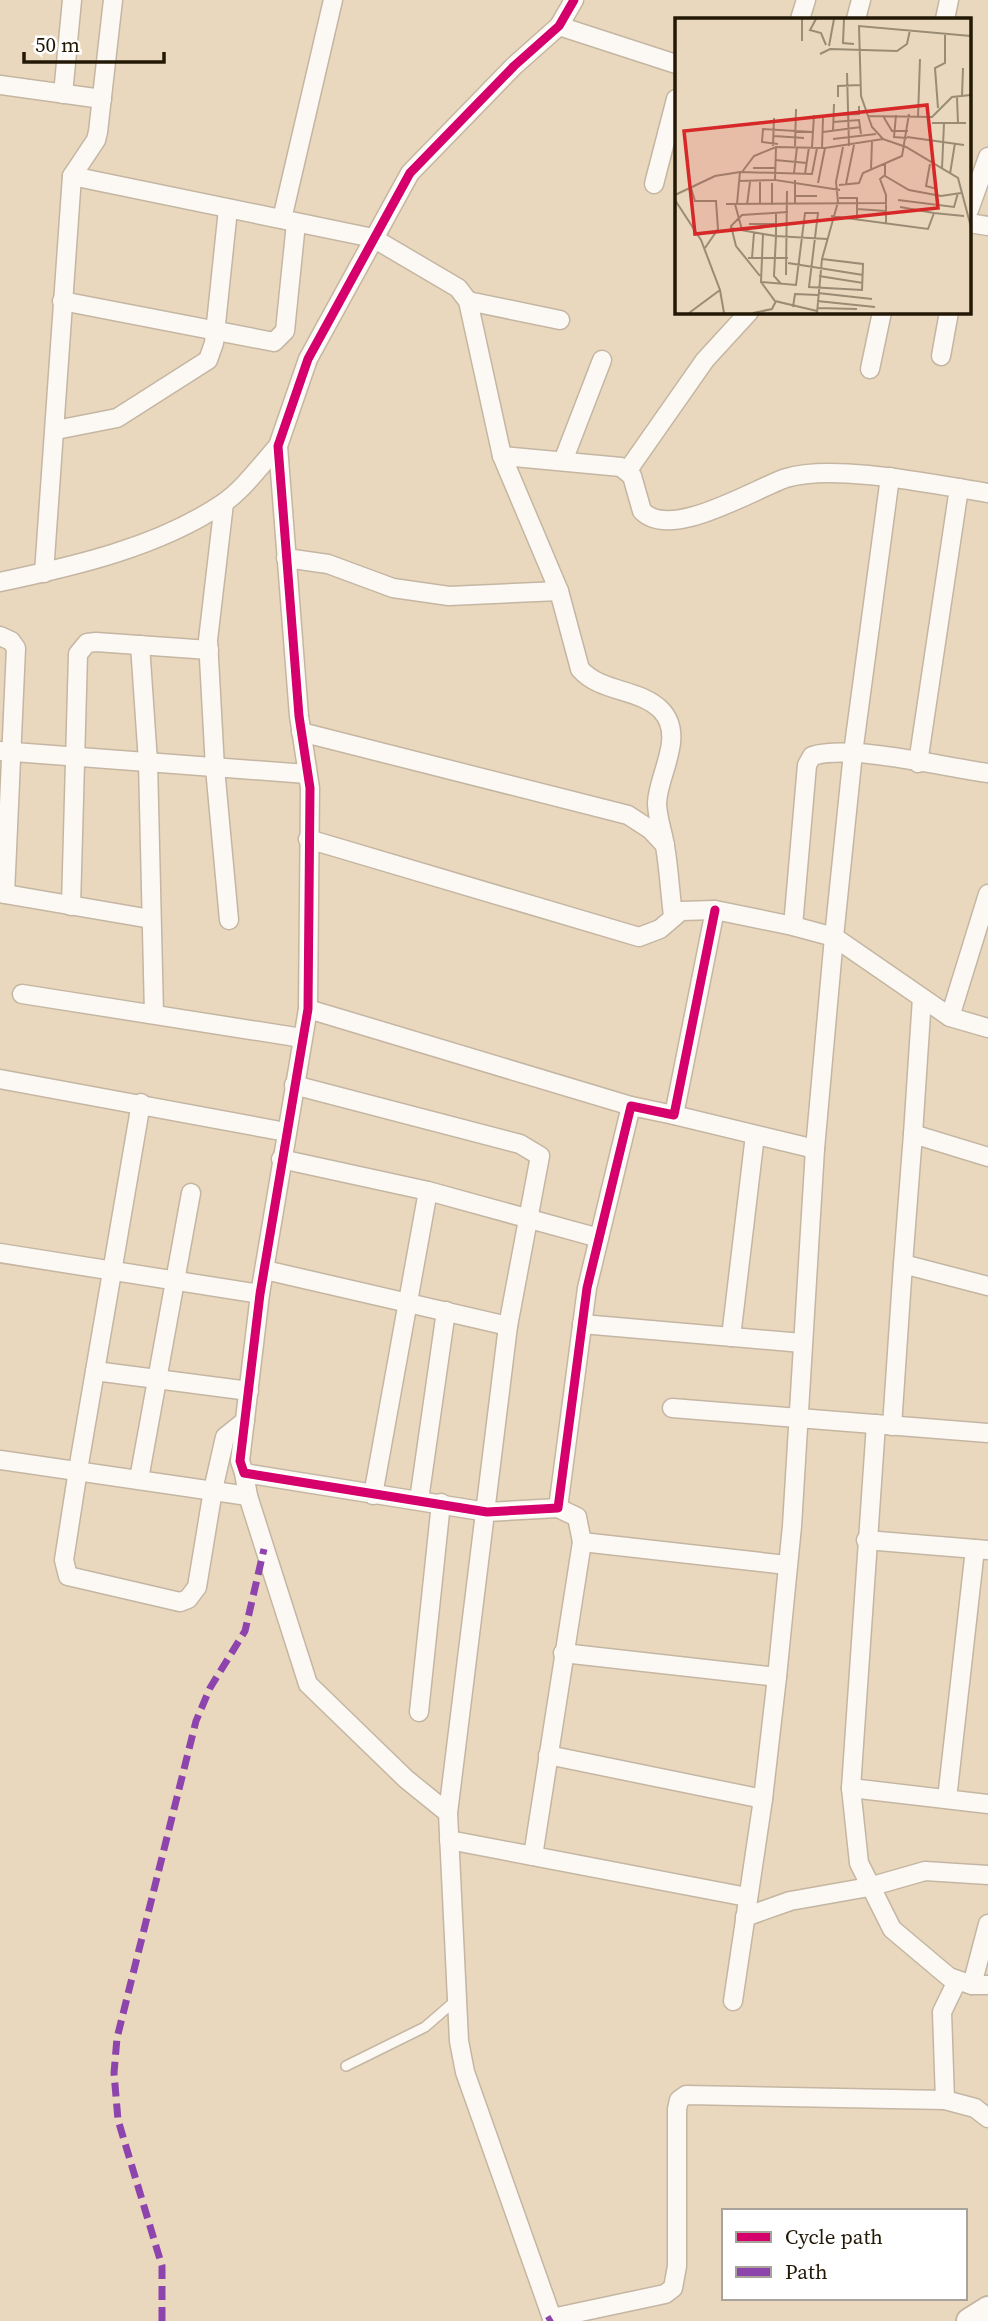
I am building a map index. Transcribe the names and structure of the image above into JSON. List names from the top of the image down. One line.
{"legend":["Cycle path","Path"],"scale_bar":"50 m"}
